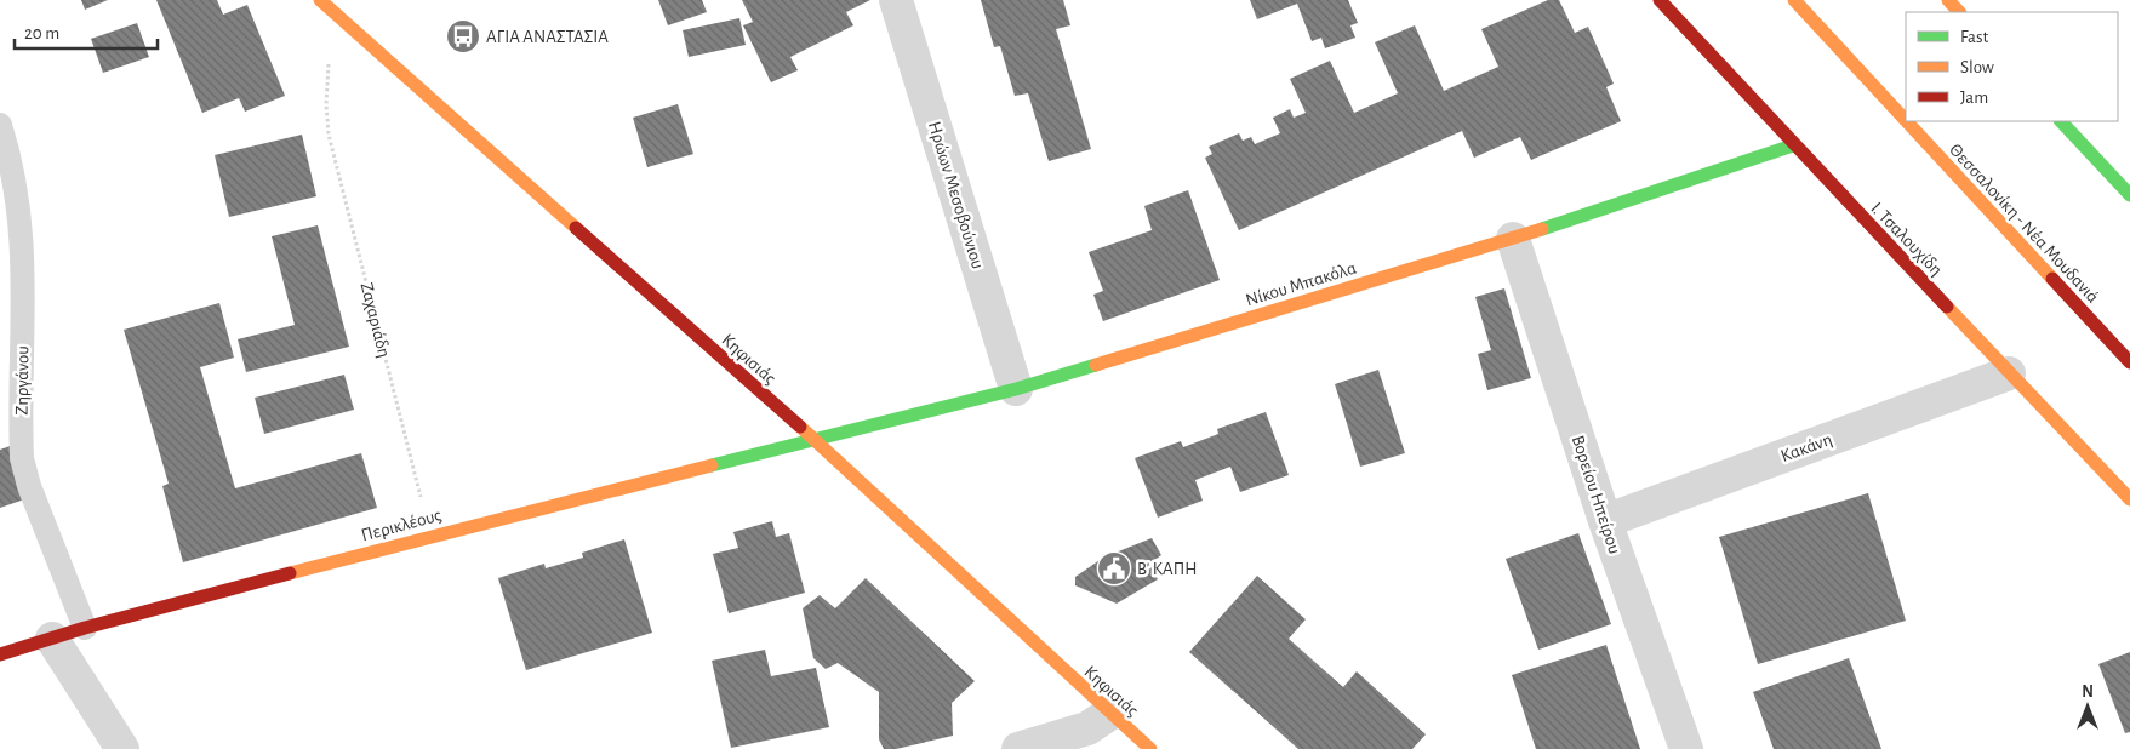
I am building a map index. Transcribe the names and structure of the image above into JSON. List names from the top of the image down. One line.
{"streets":{"main road":["Θεσσαλονίκη - Νέα Μουδανιά","Ι. Τσαλουχίδη","Νίκου Μπακόλα","Κηφισιάς","Περικλέους"],"street":["Ηρώων Μεσοβούνιου","Κακάνη","Βορείου Ηπείρου"],"lane":["Ζηργάνου"],"path":["Ζαχαριάδη"]},"crossings":[["Ηρώων Μεσοβούνιου","Νίκου Μπακόλα"],["Ι. Τσαλουχίδη","Νίκου Μπακόλα"],["Ι. Τσαλουχίδη","Κακάνη"],["Νίκου Μπακόλα","Κηφισιάς"],["Νίκου Μπακόλα","Βορείου Ηπείρου"],["Νίκου Μπακόλα","Περικλέους"],["Ζαχαριάδη","Περικλέους"],["Κηφισιάς","Περικλέους"],["Ζηργάνου","Περικλέους"],["Κακάνη","Βορείου Ηπείρου"]],"places":{"bus stop":["ΑΓΙΑ ΑΝΑΣΤΑΣΙΑ"],"public building":["Β' ΚΑΠΗ"]},"legend":["Fast","Slow","Jam"],"scale_bar":"20 m","north":"top"}
